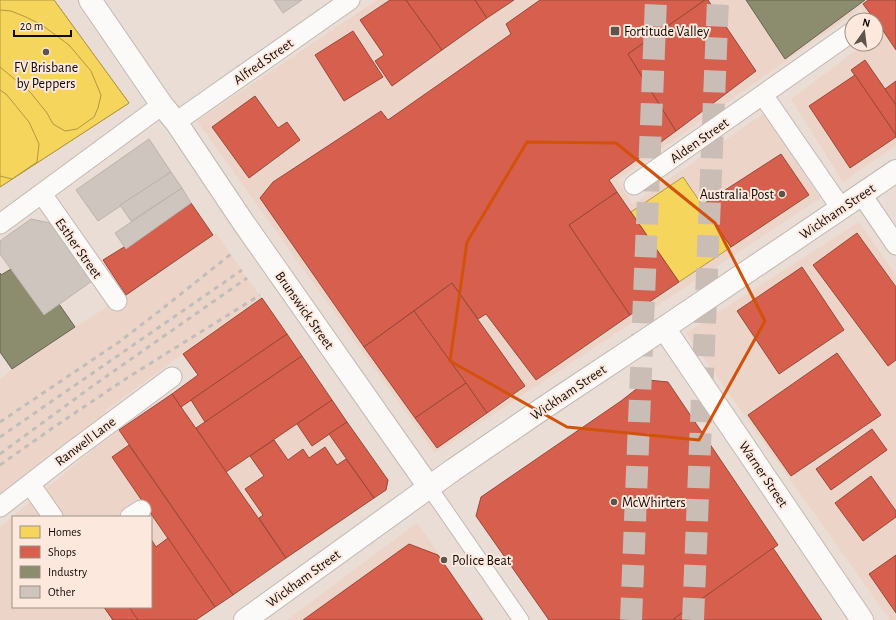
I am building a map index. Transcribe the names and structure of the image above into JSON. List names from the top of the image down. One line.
{"streets":{"street":["Alfred Street","Alden Street","Wickham Street","Esther Street","Brunswick Street","Ranwell Lane","Warner Street"]},"crossings":[["Alfred Street","Brunswick Street"],["Wickham Street","Brunswick Street"],["Wickham Street","Warner Street"]],"places":{"transit":["Fortitude Valley"],"other":["FV Brisbane by Peppers","Australia Post","McWhirters","Police Beat"]},"legend":["Homes","Shops","Industry","Other"],"scale_bar":"20 m","north":"top"}
